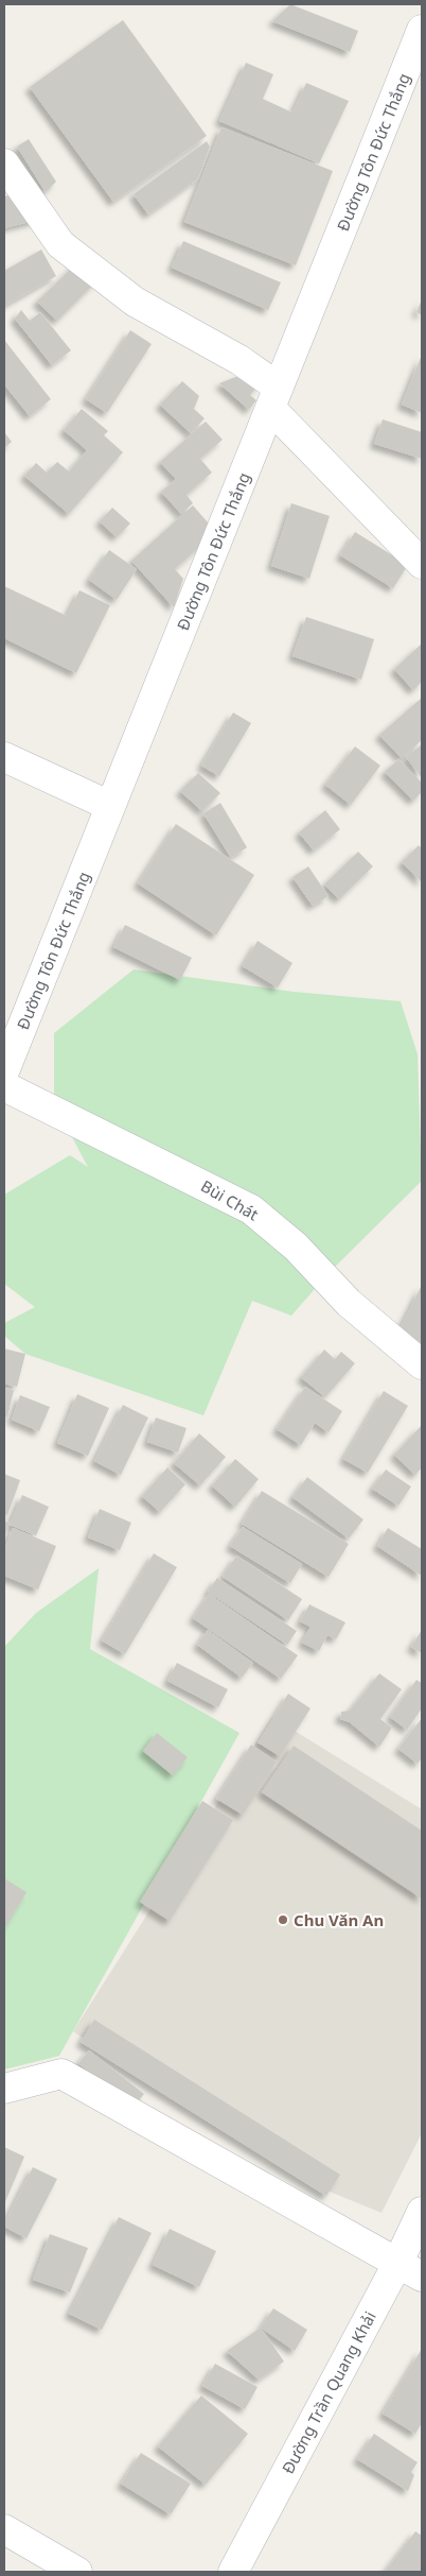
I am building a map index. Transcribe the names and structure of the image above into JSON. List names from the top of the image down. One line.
{"streets":{"street":["Đường Tôn Đức Thắng","Bùi Chát","Đường Trần Quang Khải"]},"places":["Chu Văn An"]}
